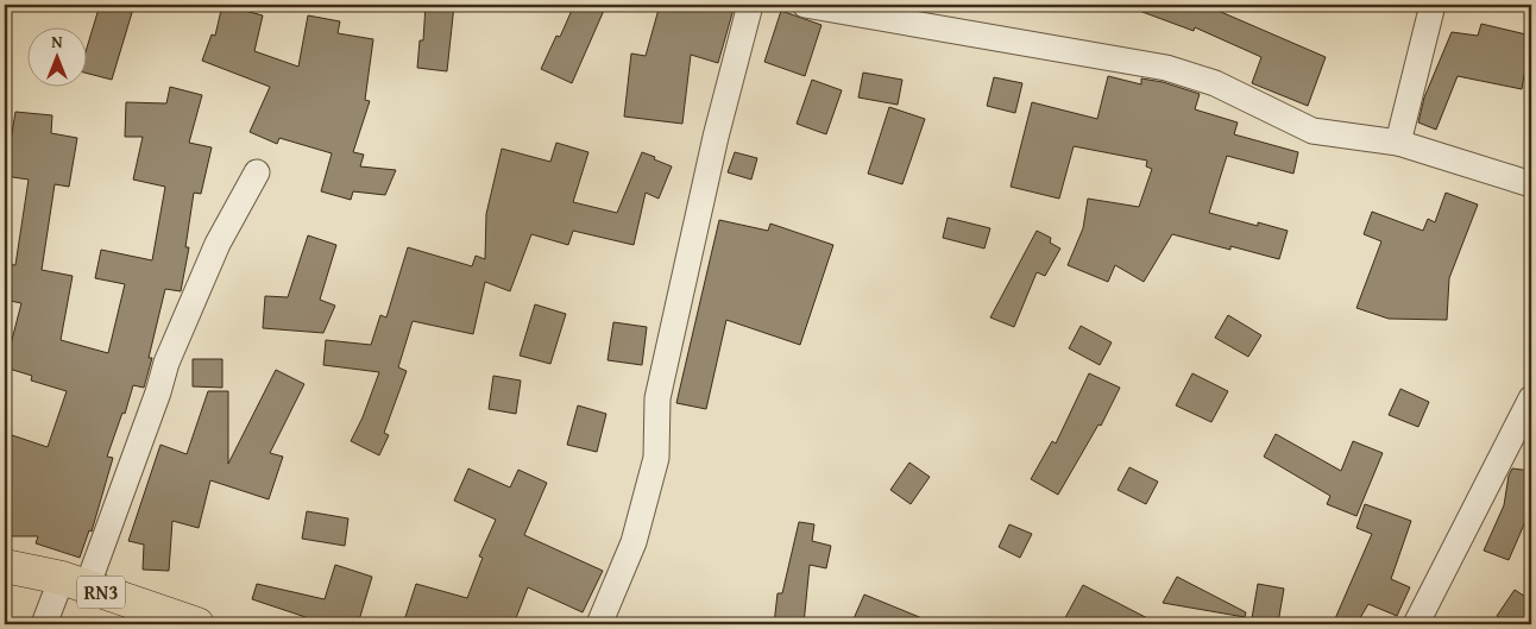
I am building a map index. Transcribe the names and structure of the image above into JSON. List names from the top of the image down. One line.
{"streets":{"highway":["RN3"]},"north":"top"}
